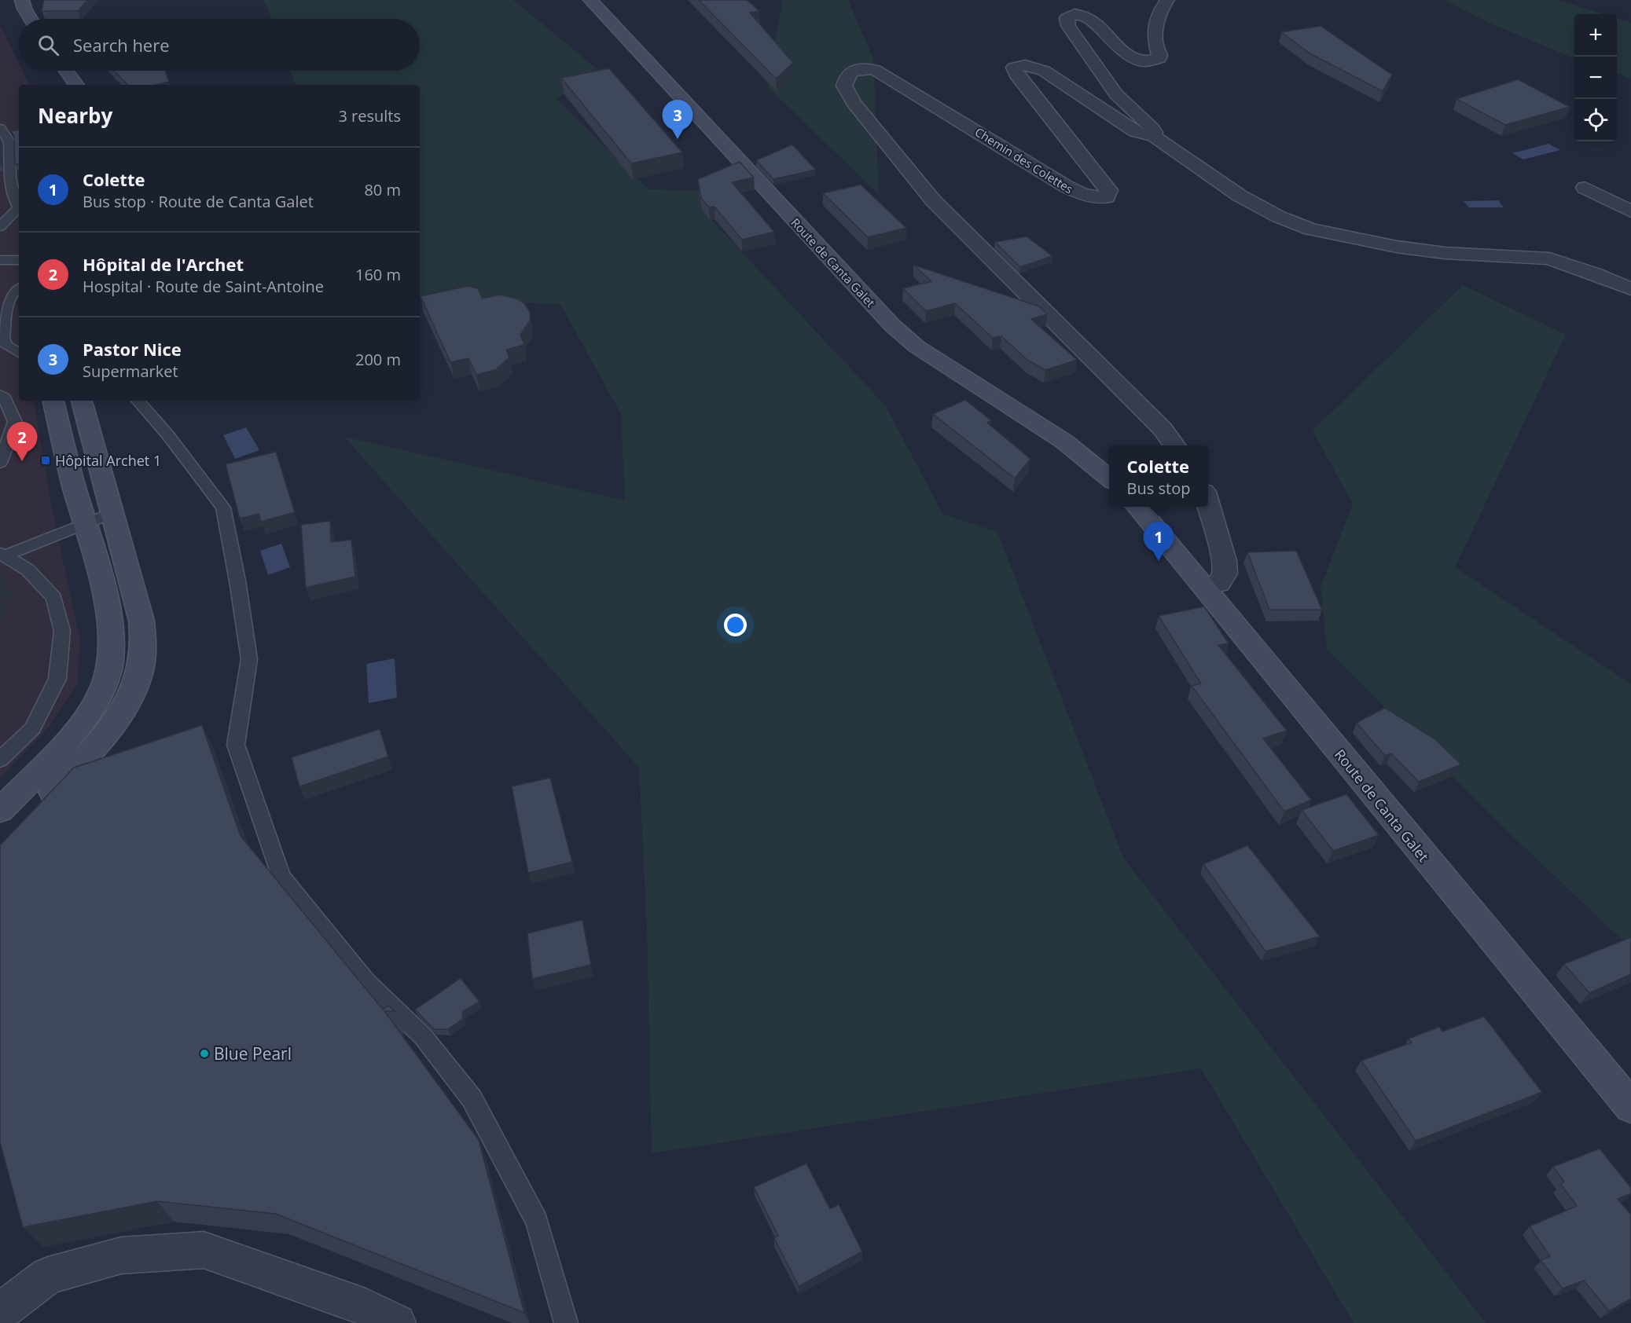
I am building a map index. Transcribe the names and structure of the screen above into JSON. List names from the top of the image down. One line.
{"streets":{"main road":["Route de Canta Galet"],"street":["Chemin des Colettes"]},"places":{"transit":["Hôpital Archet 1"],"other":["Blue Pearl"]},"page":{"map_buttons":["+","−"],"search":"Search here","heading":["Nearby","3 results"],"pins":["3","2","1"],"list":[{"mark":"1","name":"Colette","note":"Bus stop · Route de Canta Galet","value":"80 m"},{"mark":"2","name":"Hôpital de l'Archet","note":"Hospital · Route de Saint-Antoine","value":"160 m"},{"mark":"3","name":"Pastor Nice","note":"Supermarket","value":"200 m"}],"popup":["Colette","Bus stop"]}}
